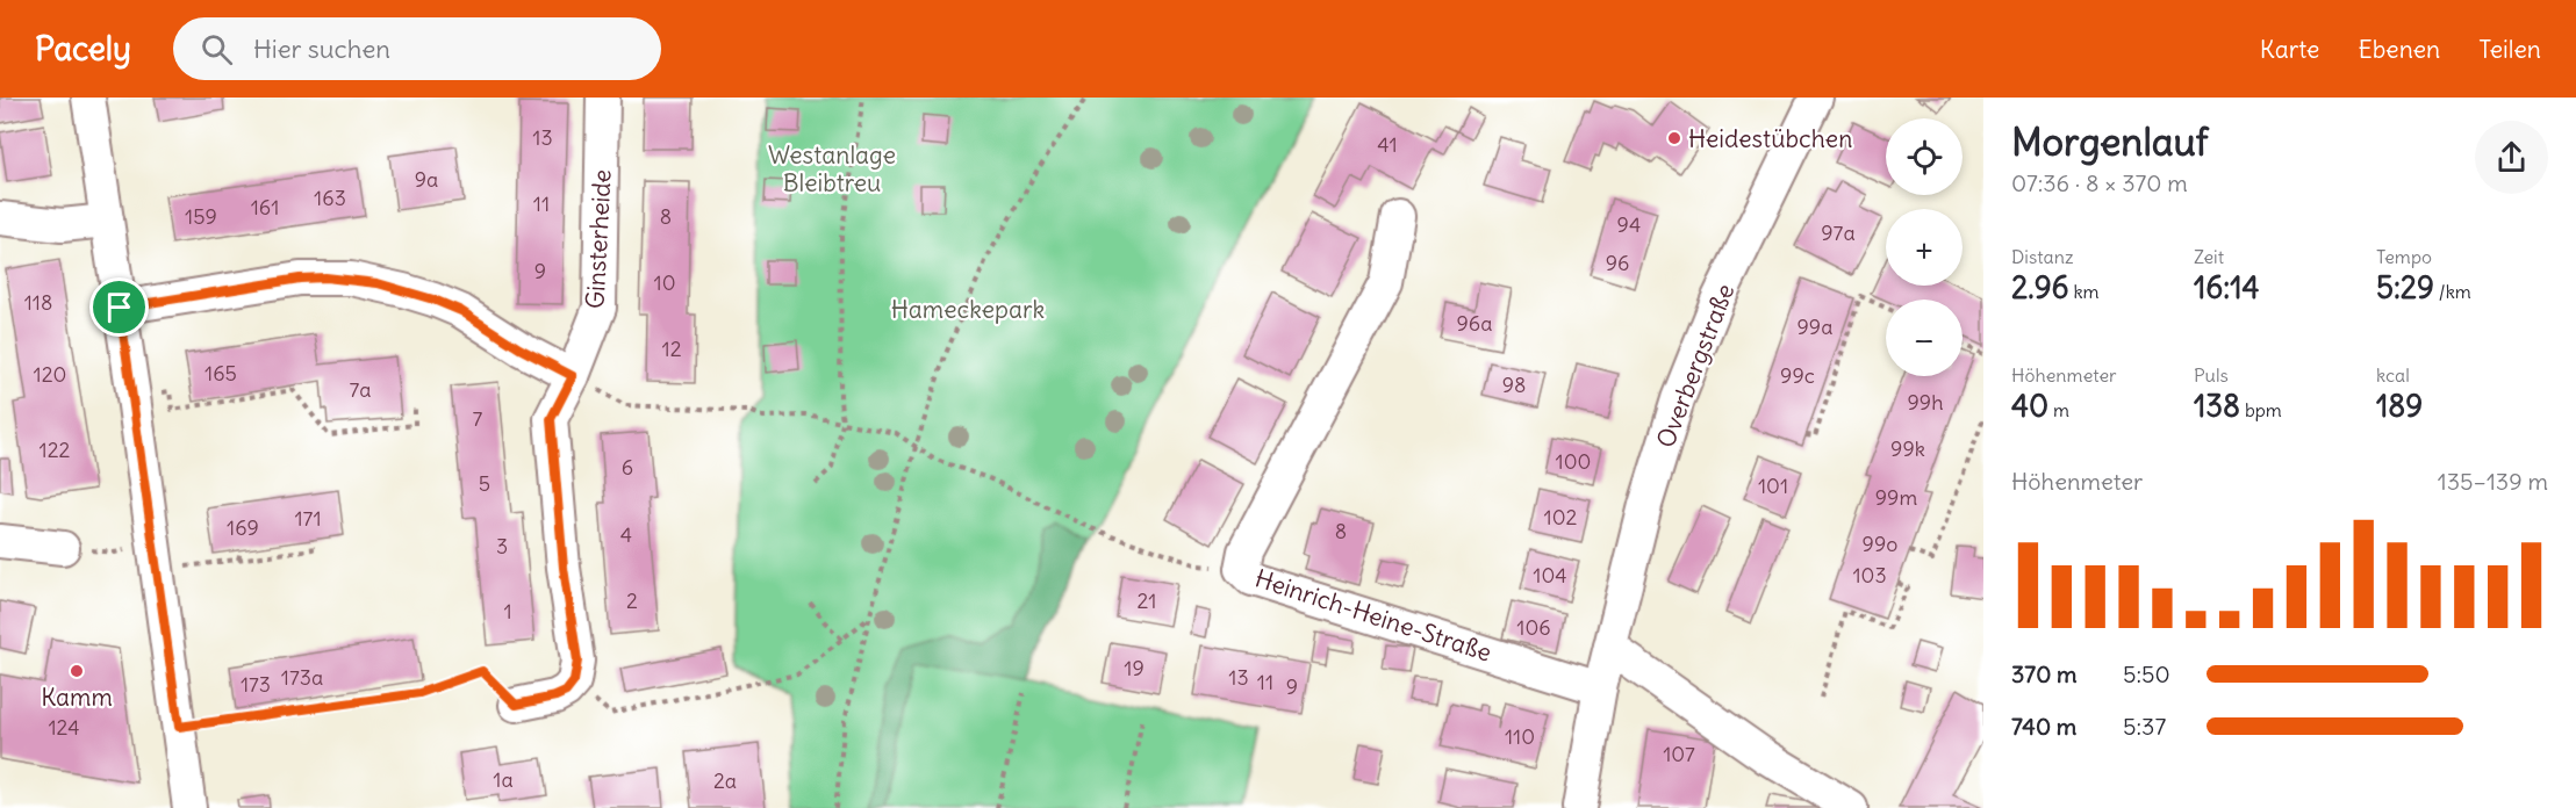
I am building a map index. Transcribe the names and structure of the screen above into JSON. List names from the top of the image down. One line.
{"streets":{"street":["Ginsterheide","Overbergstraße","Heinrich-Heine-Straße"]},"crossings":[["Overbergstraße","Heinrich-Heine-Straße"]],"parks":["Westanlage Bleibtreu","Hameckepark"],"places":["Heidestübchen","Kamm"],"house_numbers":["13","41","9a","163","11","161","159","8","94","97a","96","9","10","118","96a","99a","12","165","120","99c","98","7a","99h","7","99k","122","100","6","5","101","99m","102","171","169","8","4","99o","3","104","103","2","21","1","106","19","173a","13","11","173","9","124","110","107","1a","2a"],"page":{"header":"Pacely","search":"Hier suchen","nav":["Karte","Ebenen","Teilen"],"heading":["Morgenlauf","07:36 · 8 × 370 m"],"map_buttons":["+","−"],"stats":[["Distanz","2.96 km"],["Zeit","16:14"],["Tempo","5:29 /km"],["Höhenmeter","40 m"],["Puls","138 bpm"],["kcal","189"]],"chart":["Höhenmeter","135–139 m"],"list":[{"name":"370 m","note":"5:50"},{"name":"740 m","note":"5:37"}]}}
